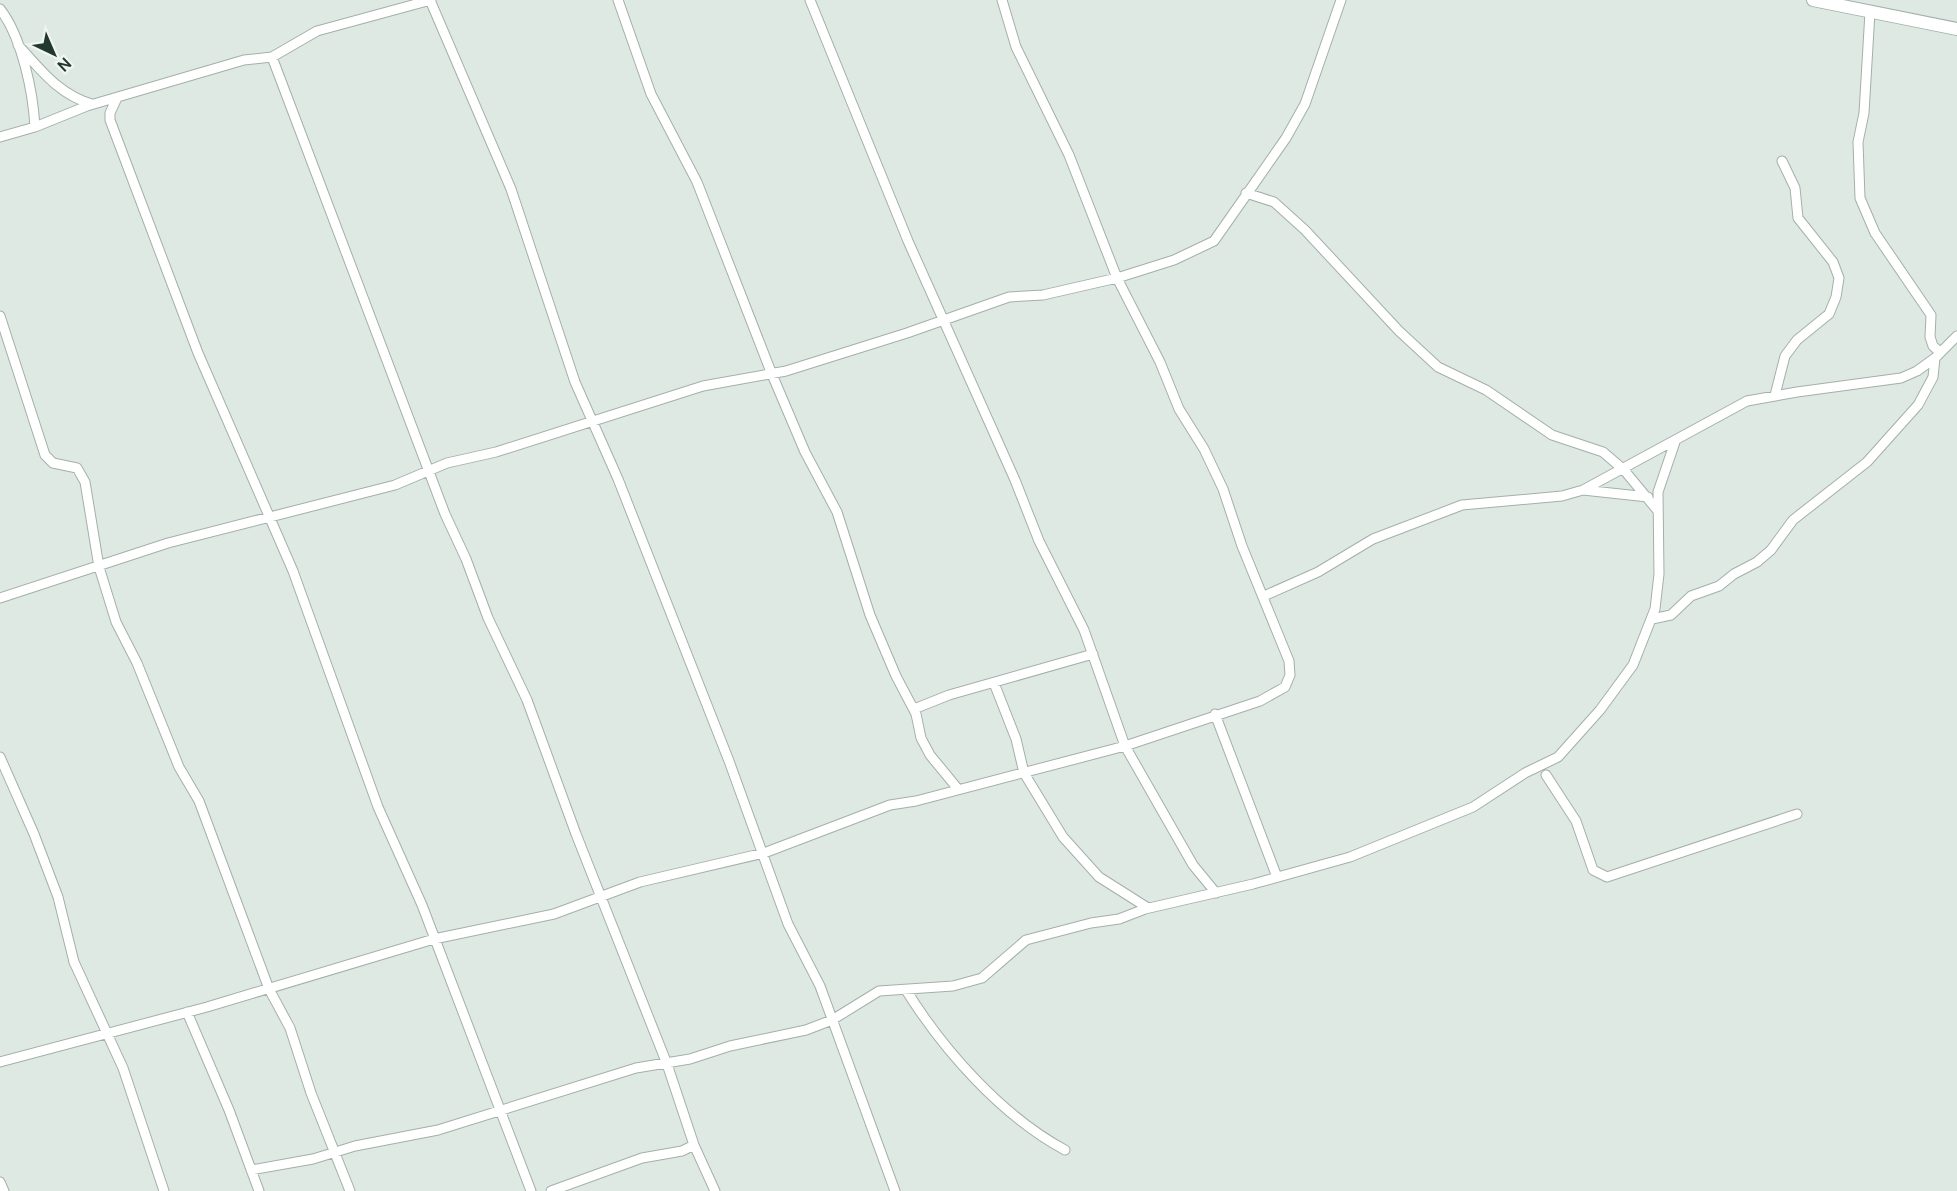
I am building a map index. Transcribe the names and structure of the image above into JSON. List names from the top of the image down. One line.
{"north":"bottom right"}
